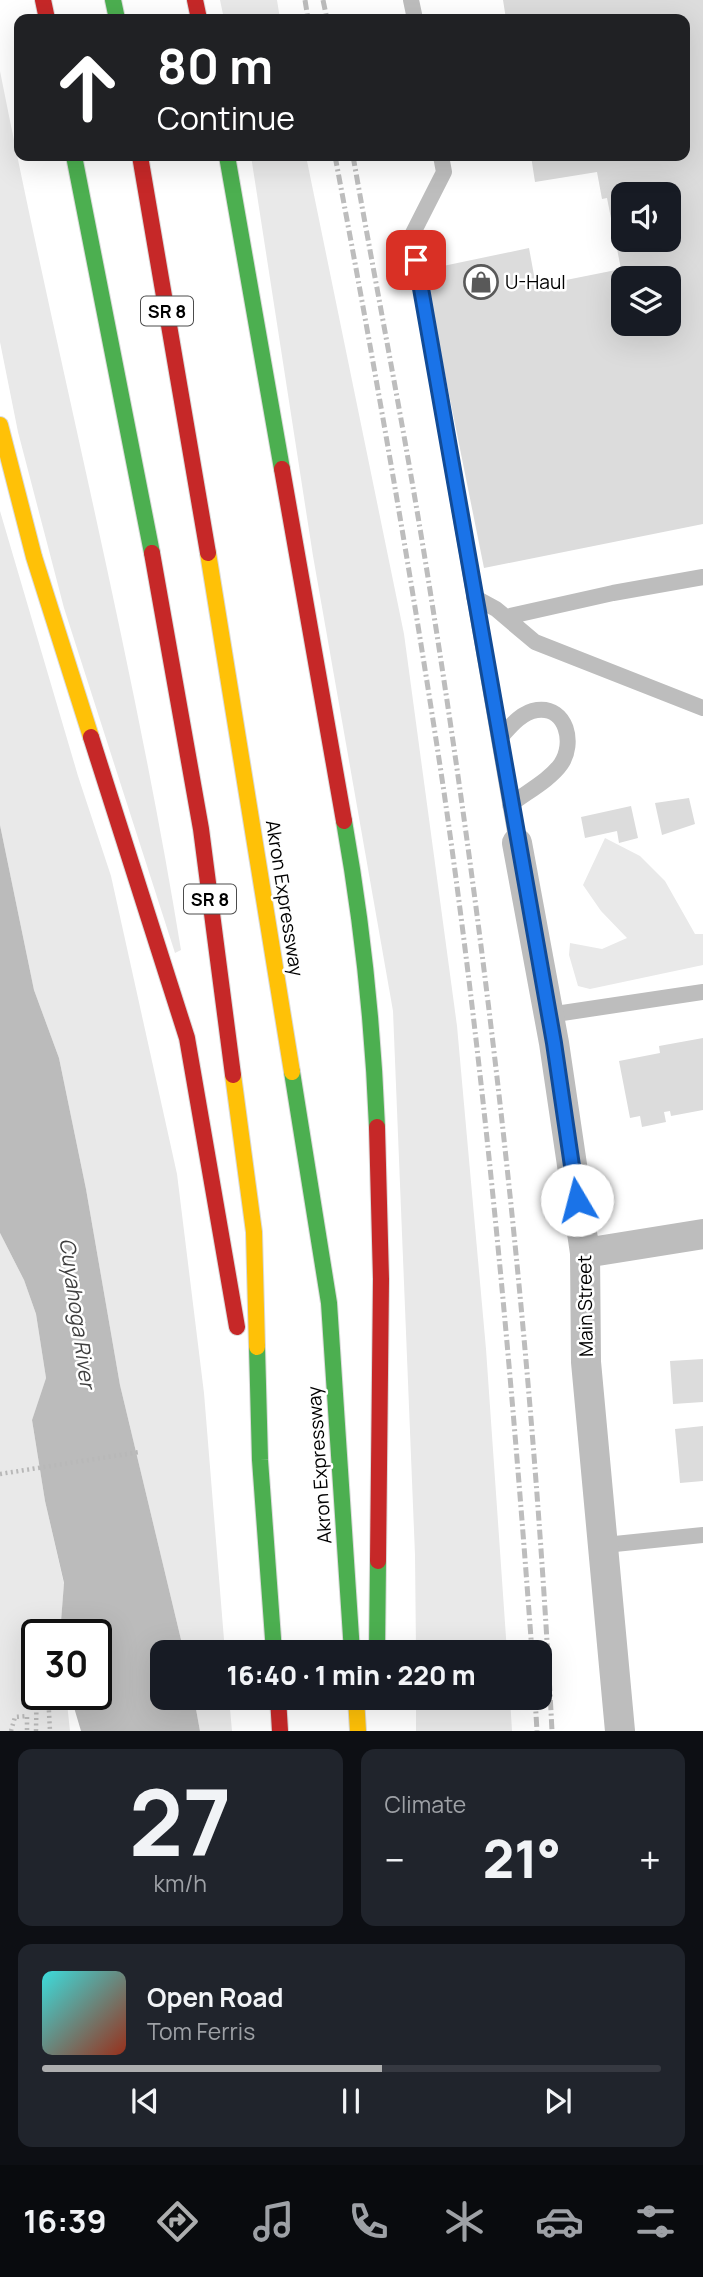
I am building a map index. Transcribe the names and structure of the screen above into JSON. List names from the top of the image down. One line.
{"streets":{"highway":["SR 8","Akron Expressway"],"street":["Main Street"]},"water":["Cuyahoga River"],"places":{"shop":["U-Haul"]},"page":{"turn":["80 m","Continue"],"limit":"30","trip":"16:40 · 1 min · 220 m","tile":[["27","km/h"],"Climate"],"heat":["−","21°","+"],"song":["Open Road","Tom Ferris"],"tabs":"16:39"}}
